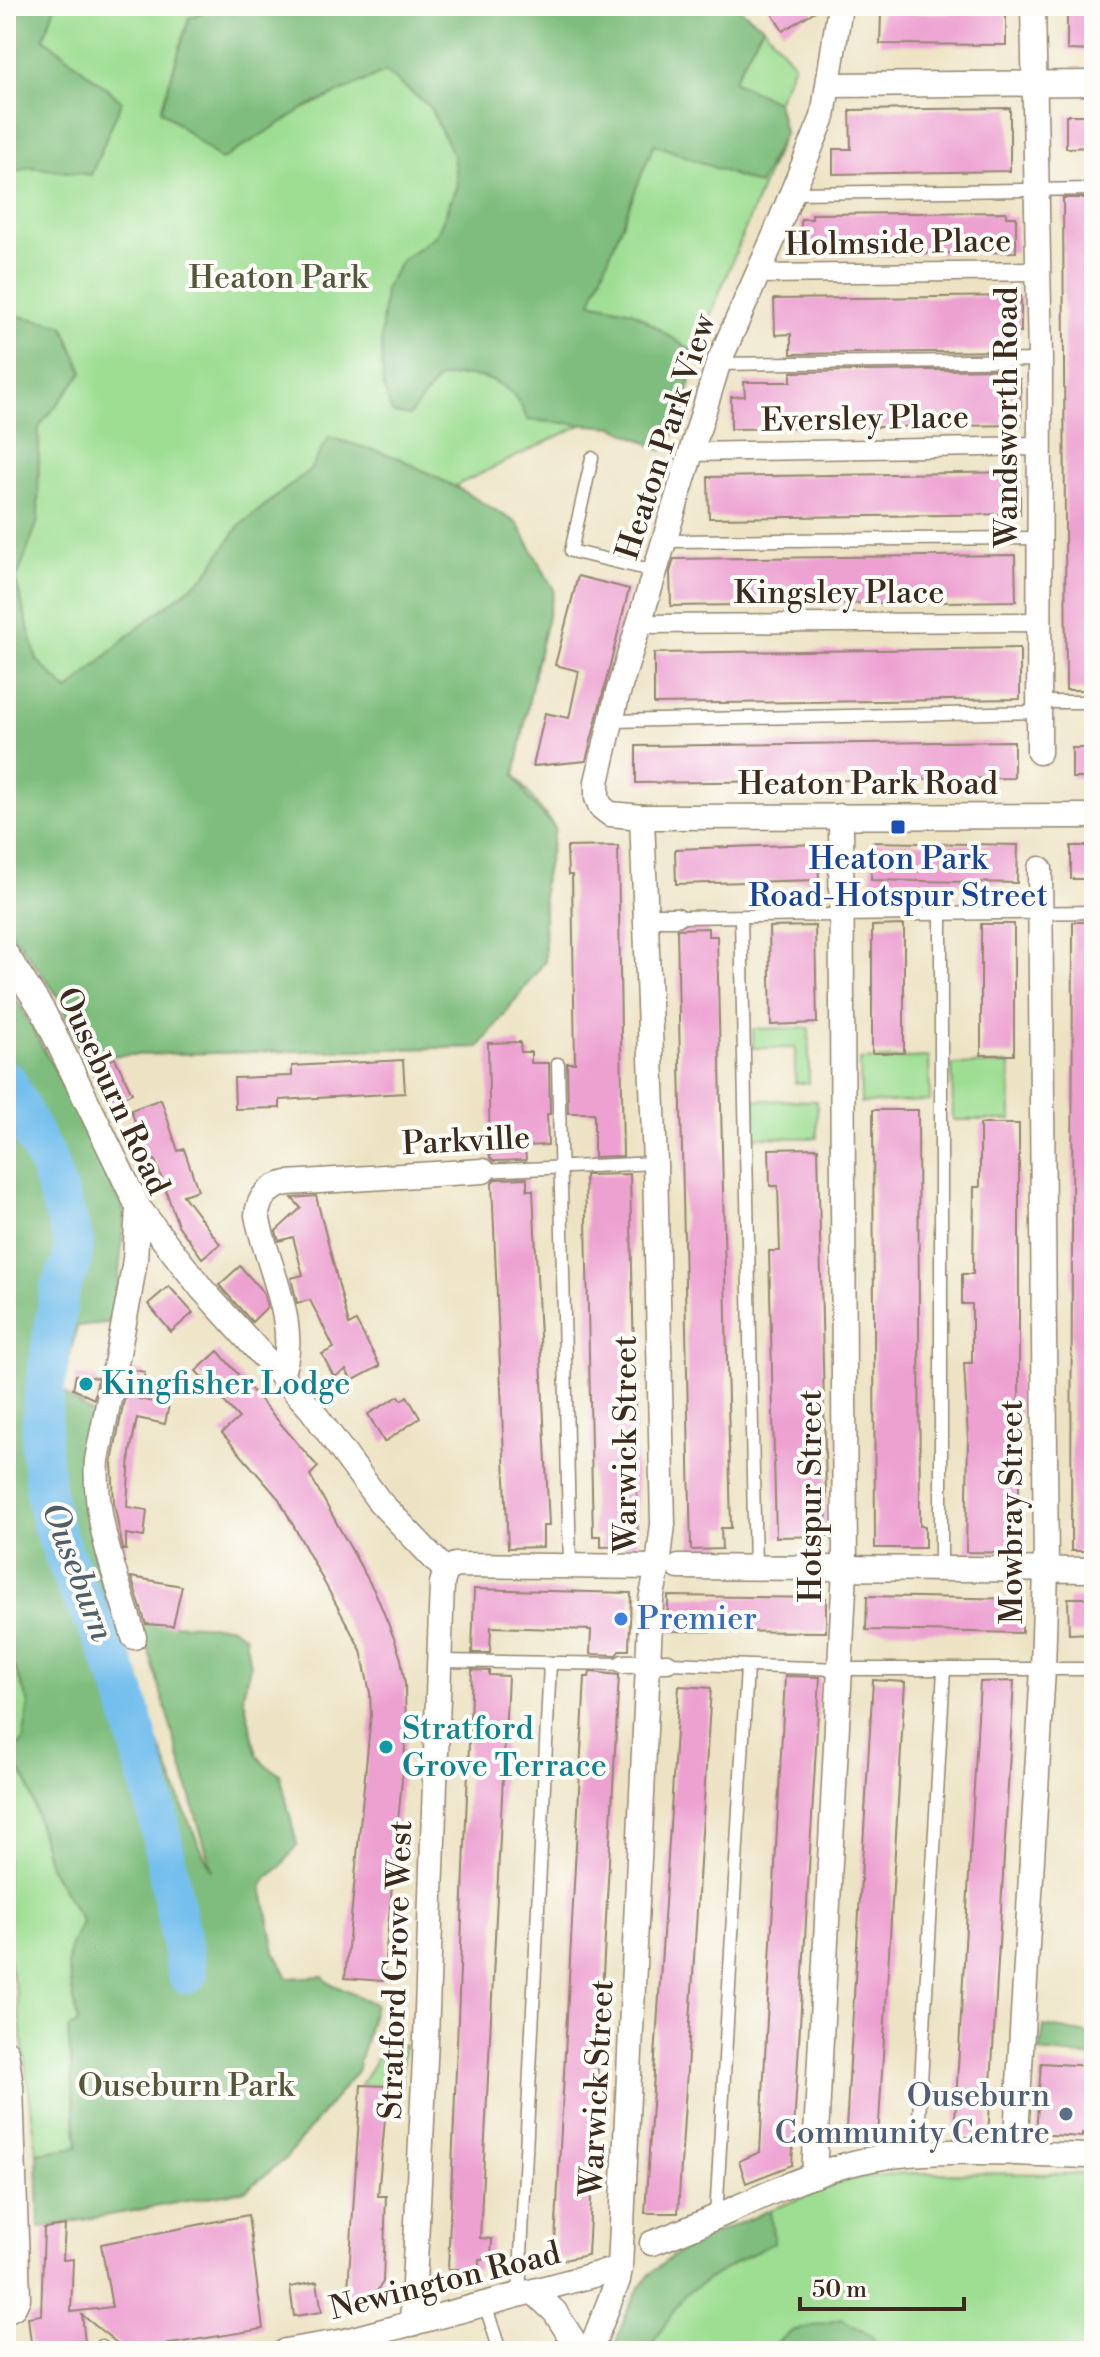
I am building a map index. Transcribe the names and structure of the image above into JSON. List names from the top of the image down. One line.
{"streets":{"street":["Holmside Place","Wandsworth Road","Eversley Place","Heaton Park View","Kingsley Place","Heaton Park Road","Ouseburn Road","Parkville","Warwick Street","Hotspur Street","Mowbray Street","Stratford Grove West","Newington Road"]},"crossings":[["Holmside Place","Wandsworth Road"],["Holmside Place","Heaton Park View"],["Wandsworth Road","Eversley Place"],["Wandsworth Road","Kingsley Place"],["Eversley Place","Heaton Park View"],["Heaton Park View","Kingsley Place"],["Heaton Park View","Heaton Park Road"],["Heaton Park View","Warwick Street"],["Heaton Park Road","Warwick Street"],["Heaton Park Road","Hotspur Street"],["Parkville","Warwick Street"],["Warwick Street","Newington Road"],["Stratford Grove West","Newington Road"]],"water":["Ouseburn"],"parks":["Heaton Park","Ouseburn Park"],"places":{"transit":["Heaton Park Road-Hotspur Street"],"other":["Kingfisher Lodge","Premier","Stratford Grove Terrace","Ouseburn Community Centre"]},"scale_bar":"50 m"}
